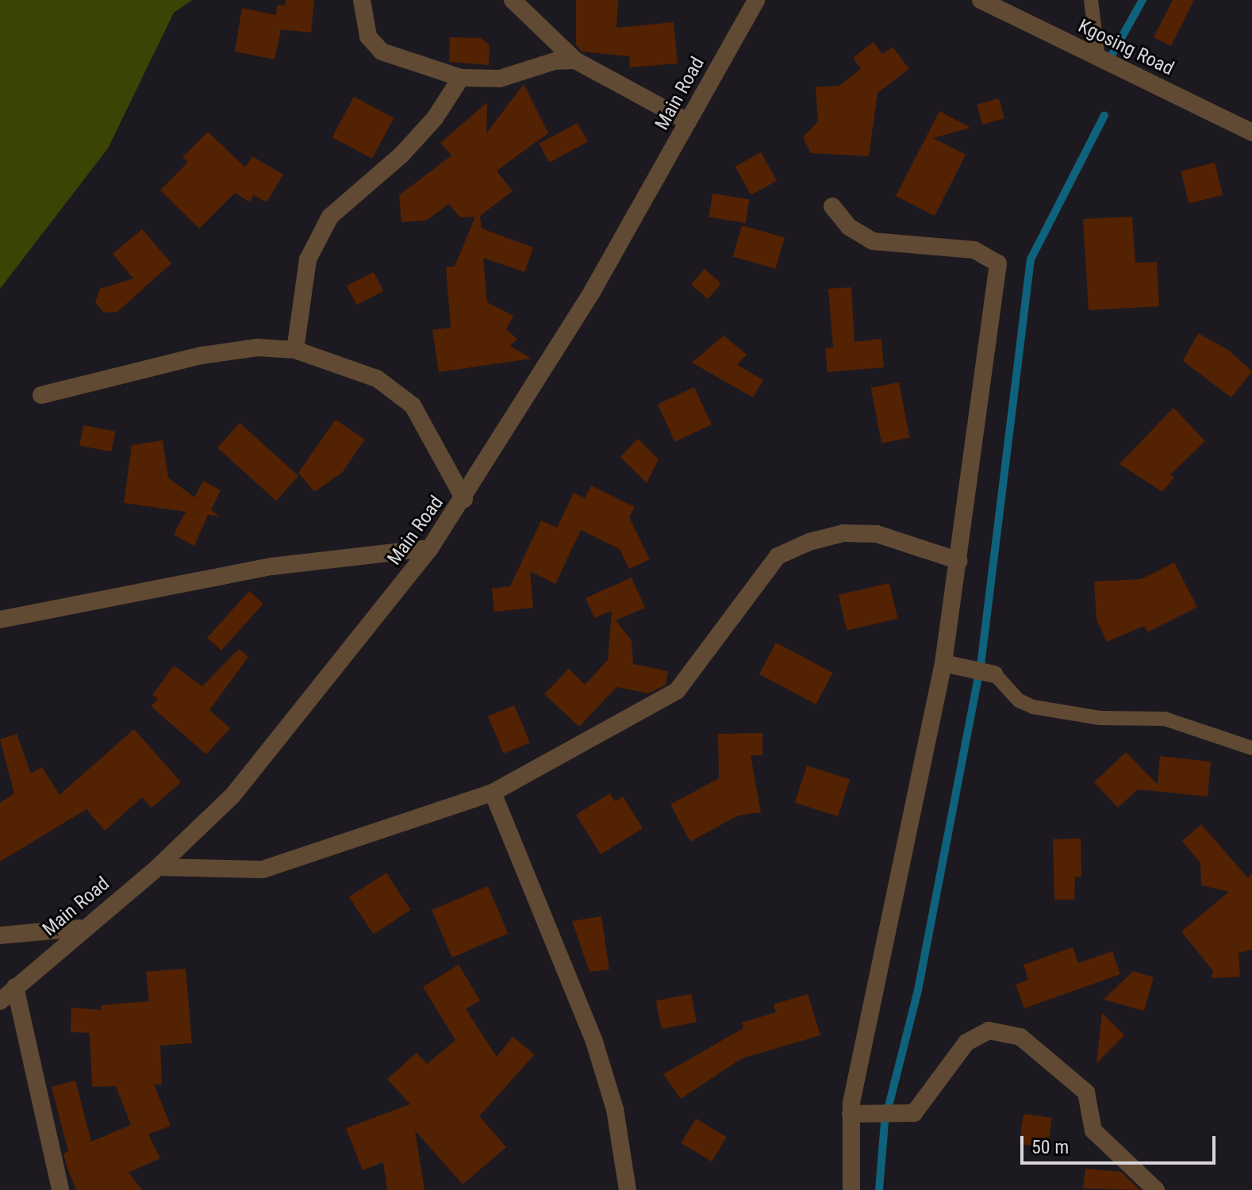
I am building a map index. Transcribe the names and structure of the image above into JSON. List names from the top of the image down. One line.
{"streets":{"street":["Kgosing Road","Main Road"]},"scale_bar":"50 m"}
